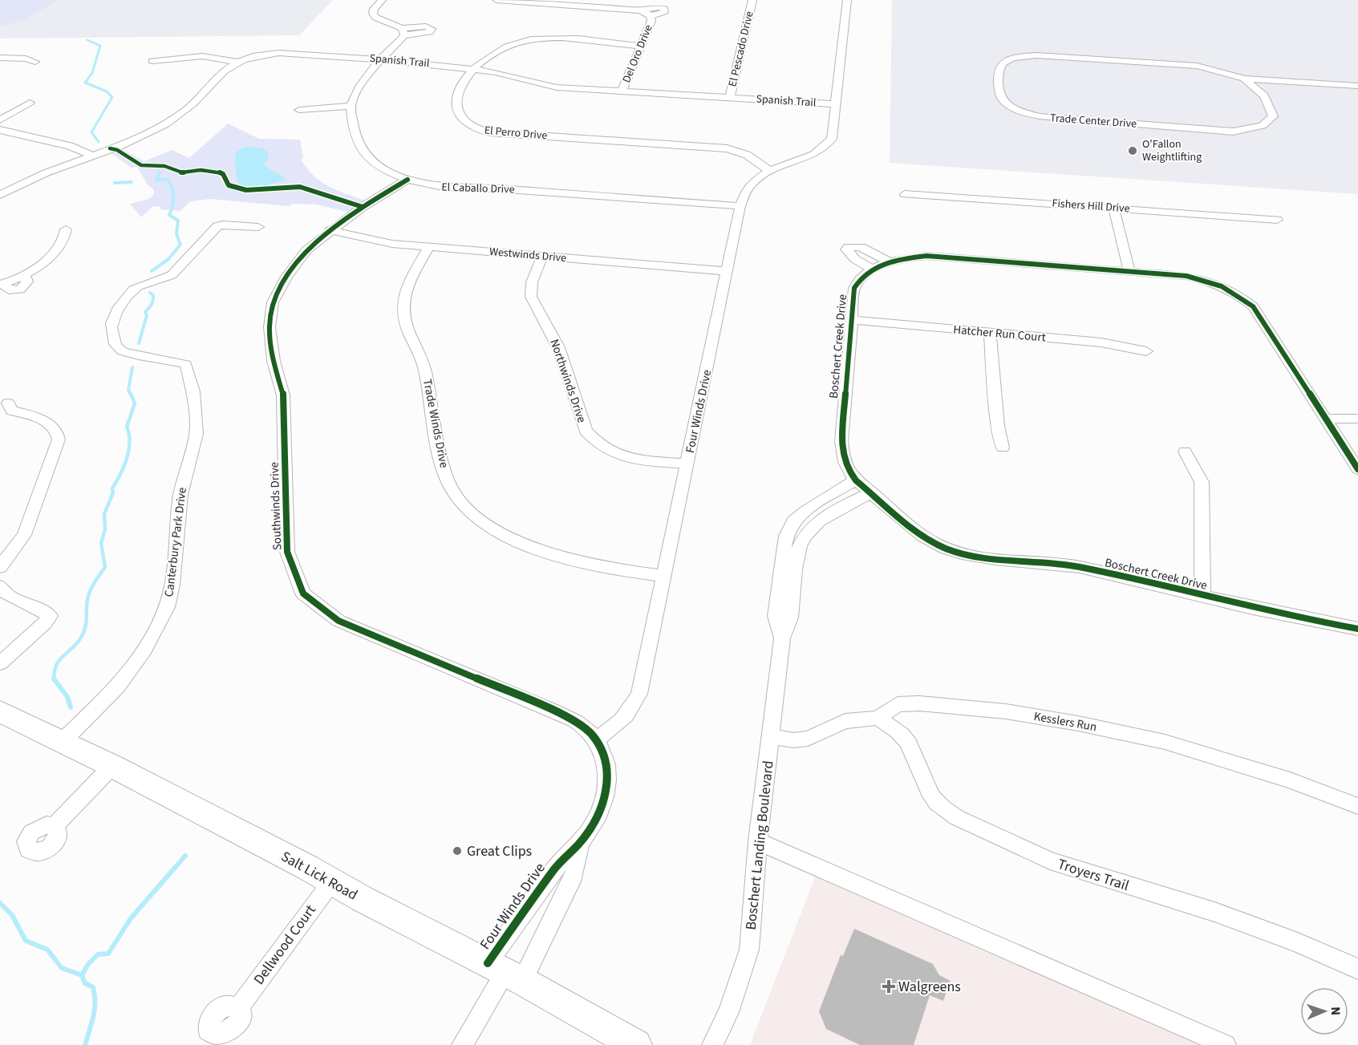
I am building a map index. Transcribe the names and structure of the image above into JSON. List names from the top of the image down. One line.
{"streets":{"main road":["Salt Lick Road"],"street":["El Pescado Drive","Del Oro Drive","Spanish Trail","Trade Center Drive","El Perro Drive","El Caballo Drive","Fishers Hill Drive","Westwinds Drive","Hatcher Run Court","Boschert Creek Drive","Northwinds Drive","Four Winds Drive","Trade Winds Drive","Southwinds Drive","Canterbury Park Drive","Kesslers Run","Boschert Landing Boulevard","Troyers Trail","Dellwood Court"]},"crossings":[["El Pescado Drive","Spanish Trail"],["Del Oro Drive","Spanish Trail"],["Del Oro Drive","El Perro Drive"],["Spanish Trail","El Perro Drive"],["Spanish Trail","Four Winds Drive"],["El Perro Drive","Four Winds Drive"],["El Caballo Drive","Four Winds Drive"],["El Caballo Drive","Southwinds Drive"],["Westwinds Drive","Northwinds Drive"],["Westwinds Drive","Four Winds Drive"],["Westwinds Drive","Trade Winds Drive"],["Westwinds Drive","Southwinds Drive"],["Hatcher Run Court","Boschert Creek Drive"],["Boschert Creek Drive","Boschert Landing Boulevard"],["Northwinds Drive","Four Winds Drive"],["Four Winds Drive","Trade Winds Drive"],["Four Winds Drive","Southwinds Drive"],["Four Winds Drive","Salt Lick Road"],["Canterbury Park Drive","Salt Lick Road"],["Kesslers Run","Troyers Trail"],["Salt Lick Road","Dellwood Court"]],"places":{"other":["O'Fallon Weightlifting","Great Clips"],"health":["Walgreens"]},"north":"right"}
